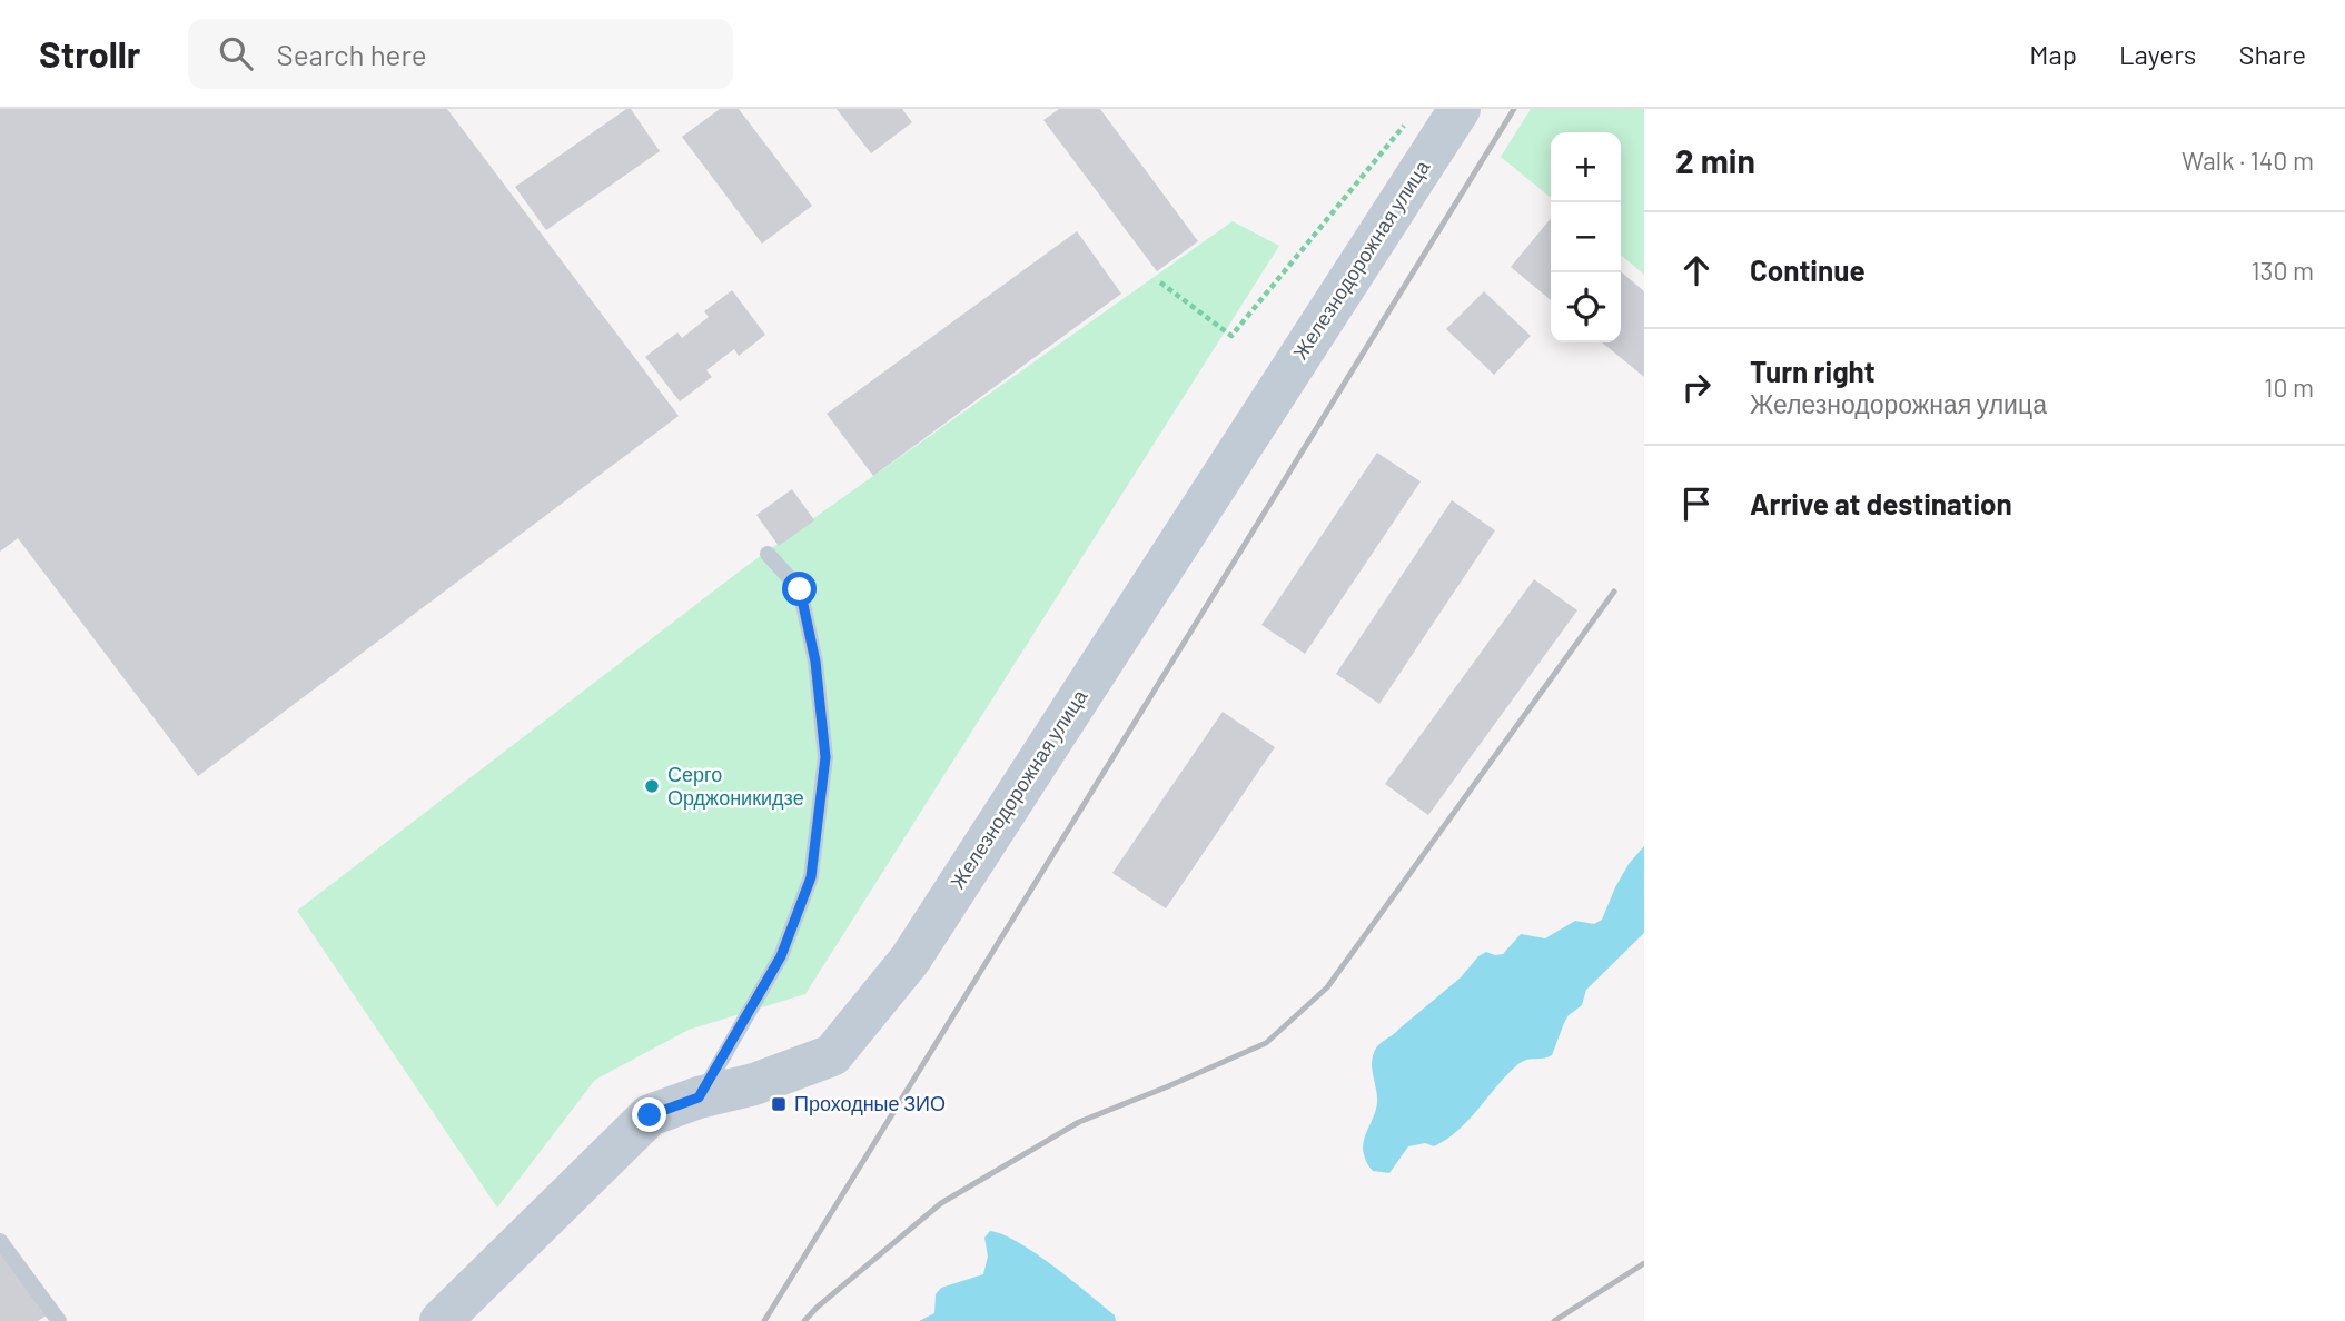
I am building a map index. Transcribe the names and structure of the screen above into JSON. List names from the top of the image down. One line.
{"streets":{"street":["Железнодорожная улица"]},"places":{"other":["Серго Орджоникидзе"],"transit":["Проходные ЗИО"]},"page":{"header":"Strollr","search":"Search here","nav":["Map","Layers","Share"],"heading":["2 min","Walk · 140 m"],"map_buttons":["+","−"],"list":[["Continue","130 m"],["Turn right","Железнодорожная улица","10 m"],"Arrive at destination"]}}
